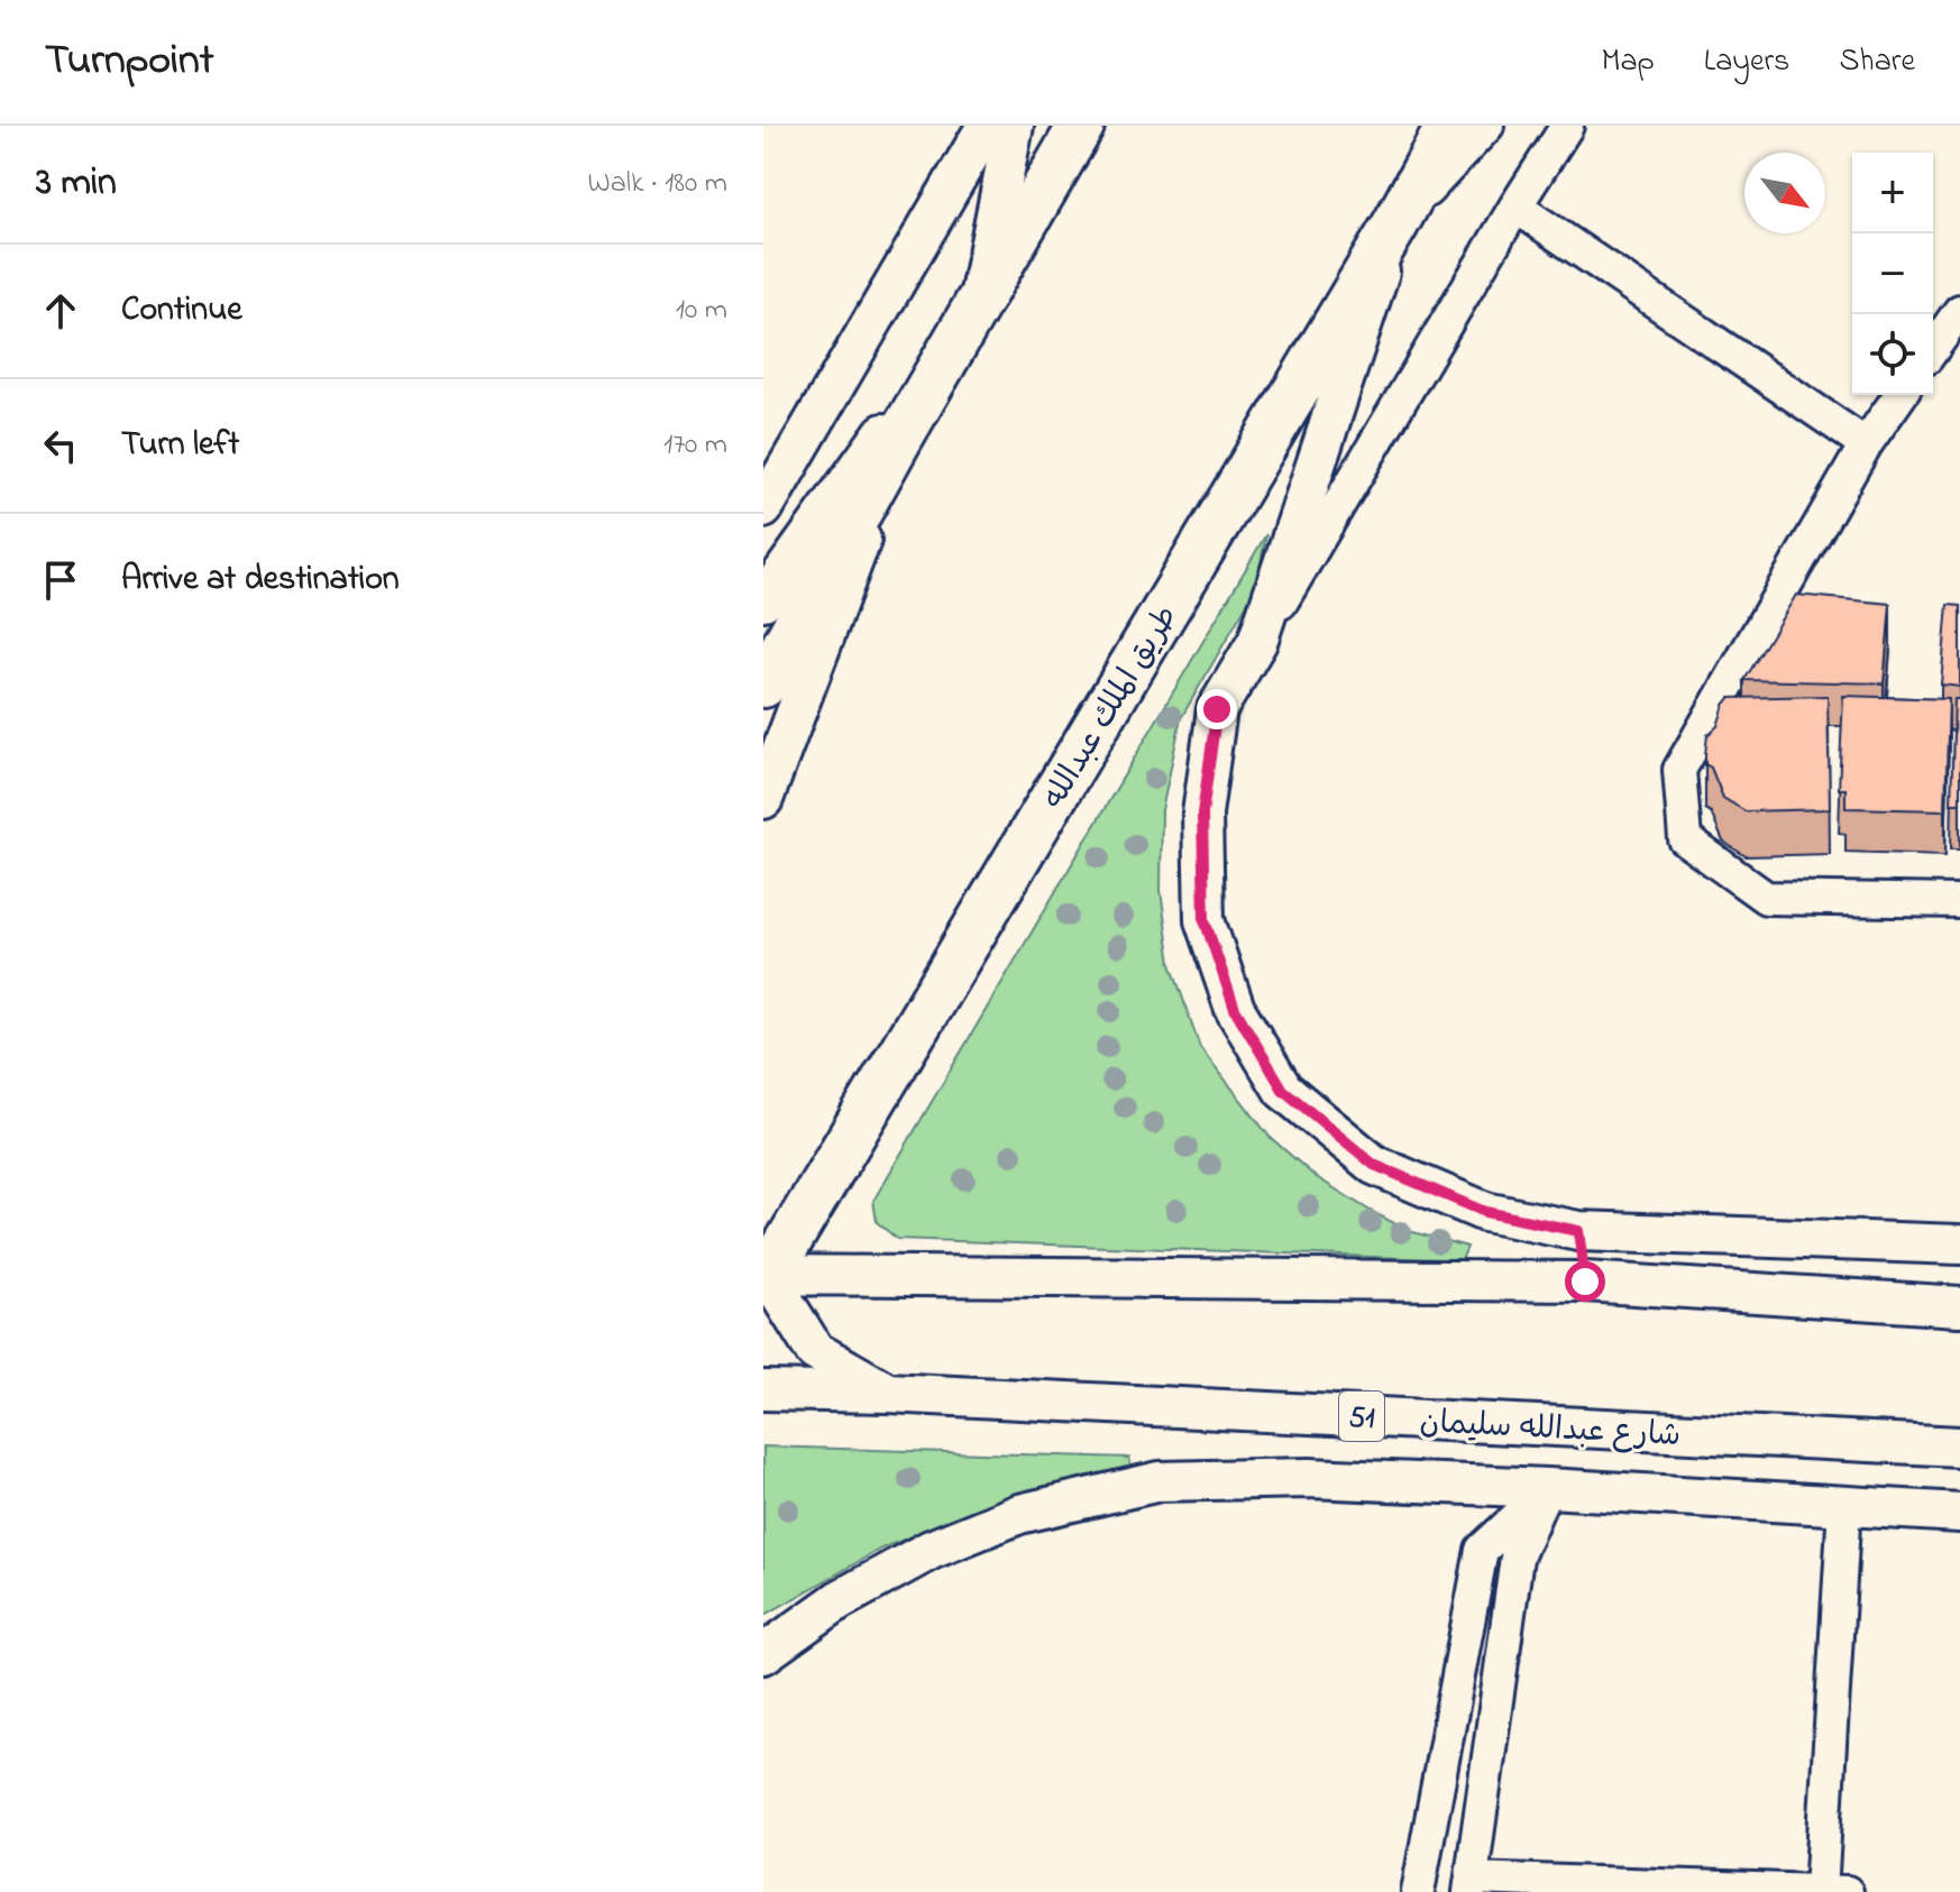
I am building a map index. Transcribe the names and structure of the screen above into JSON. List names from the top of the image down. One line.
{"streets":{"highway":["طريق الملك عبدالله"],"main road":["51","شارع عبدالله سليمان"]},"north":"bottom right","page":{"header":"Turnpoint","nav":["Map","Layers","Share"],"heading":["3 min","Walk · 180 m"],"map_buttons":["+","−"],"list":[["Continue","10 m"],["Turn left","170 m"],"Arrive at destination"]}}
